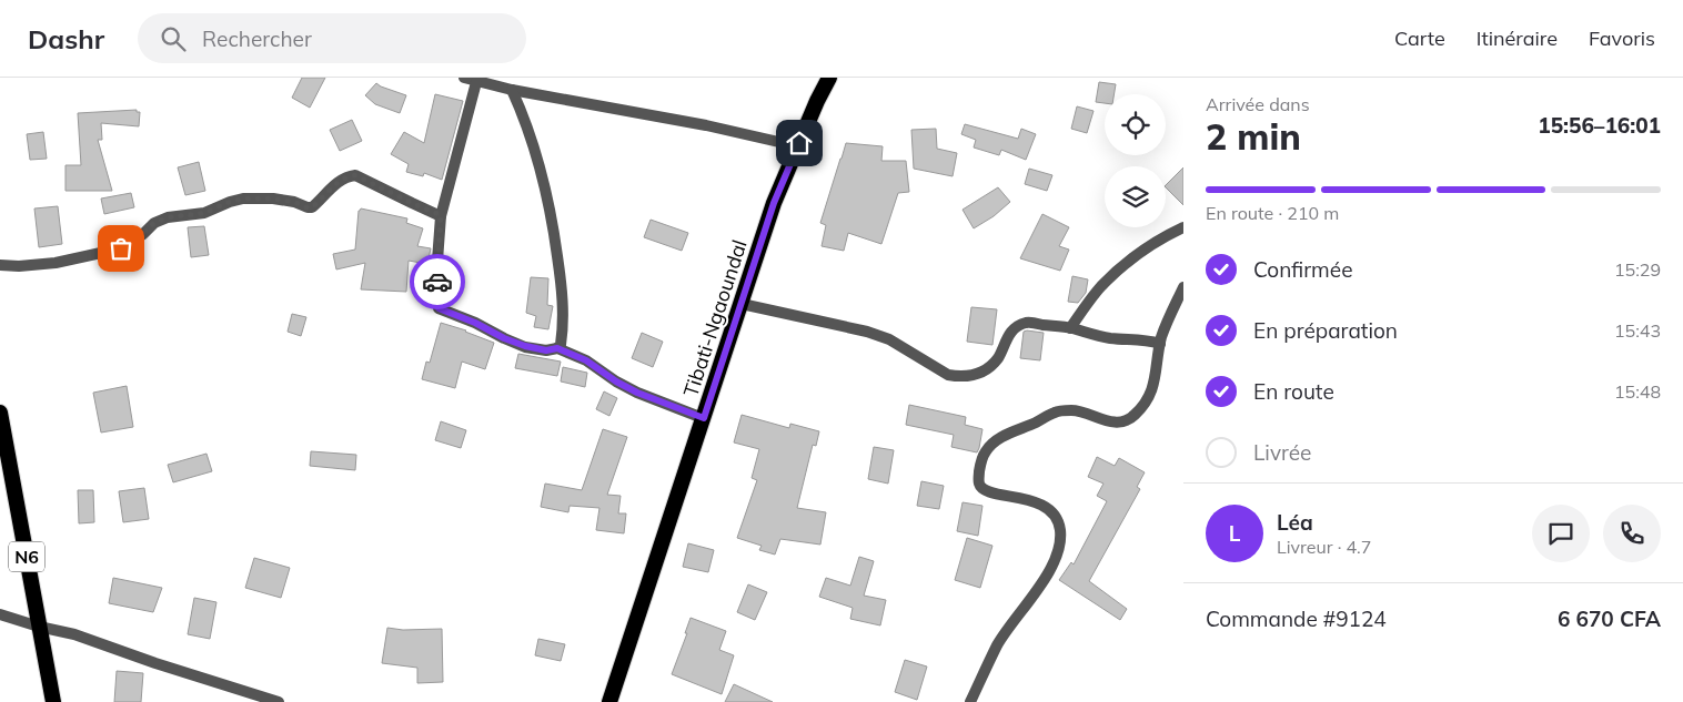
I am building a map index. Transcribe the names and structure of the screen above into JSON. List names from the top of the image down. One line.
{"streets":{"highway":["Tibati-Ngaoundal","N6"]},"page":{"header":"Dashr","search":"Rechercher","nav":["Carte","Itinéraire","Favoris"],"heading":["2 min","Arrivée dans","15:56–16:01"],"panel":["Léa","Livreur · 4.7","Commande #9124","6 670 CFA"],"bar":"En route · 210 m","list":[["Confirmée","15:29"],["En préparation","15:43"],["En route","15:48"],"Livrée"],"round":"L"}}
